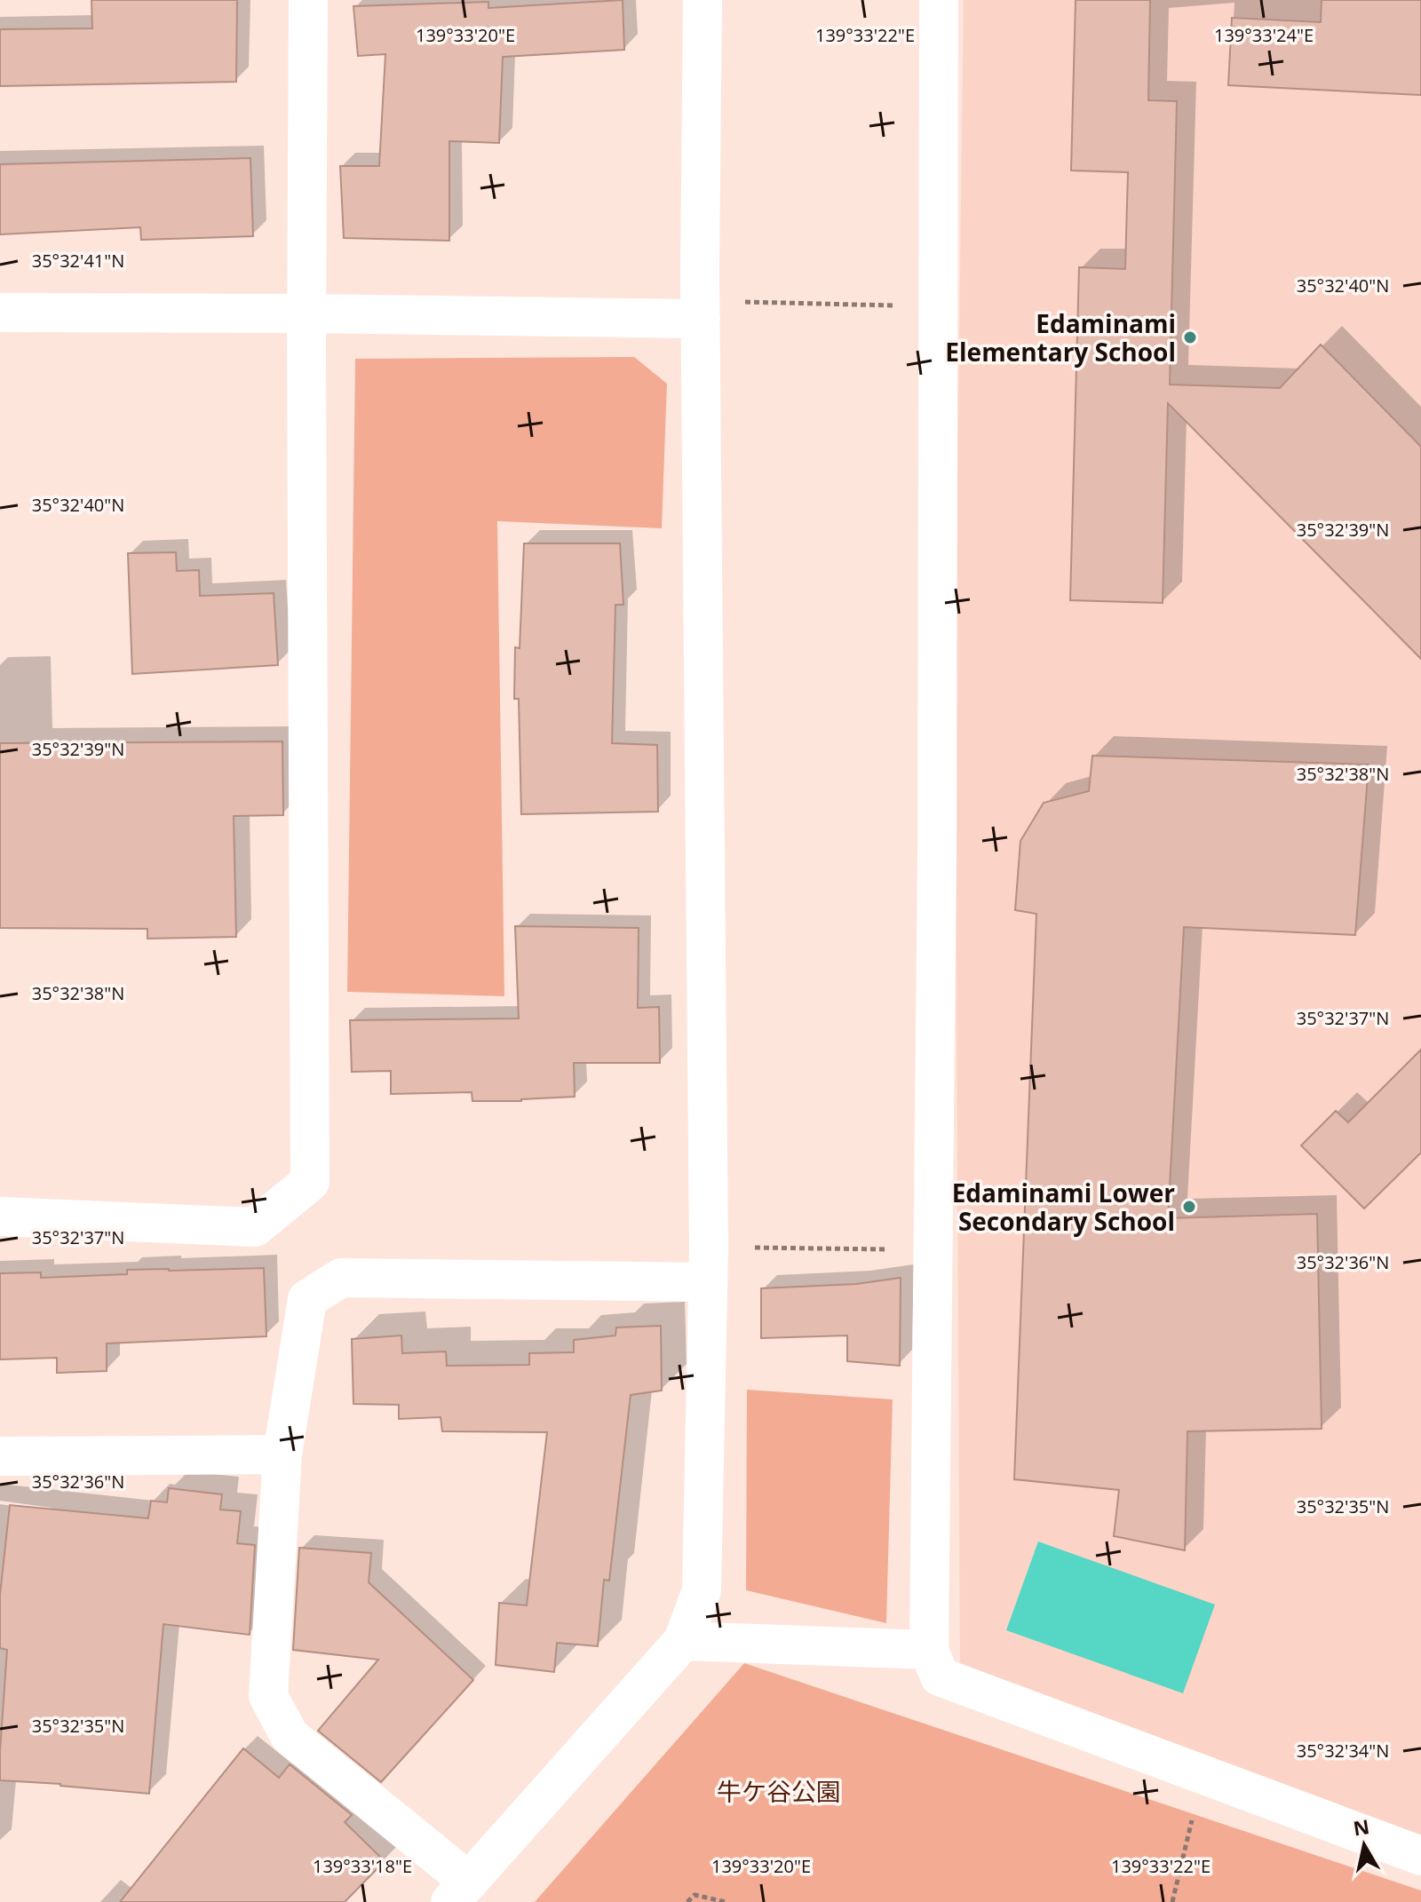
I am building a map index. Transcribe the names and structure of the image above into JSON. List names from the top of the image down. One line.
{"parks":["牛ケ谷公園"],"places":["Edaminami Elementary School","Edaminami Lower Secondary School"],"north":"top","coordinates":["139°33'24\"E","139°33'20\"E","139°33'22\"E","35°32'41\"N","35°32'40\"N","35°32'39\"N","35°32'38\"N","35°32'37\"N","35°32'36\"N","35°32'35\"N","35°32'34\"N","139°33'18\"E"]}
